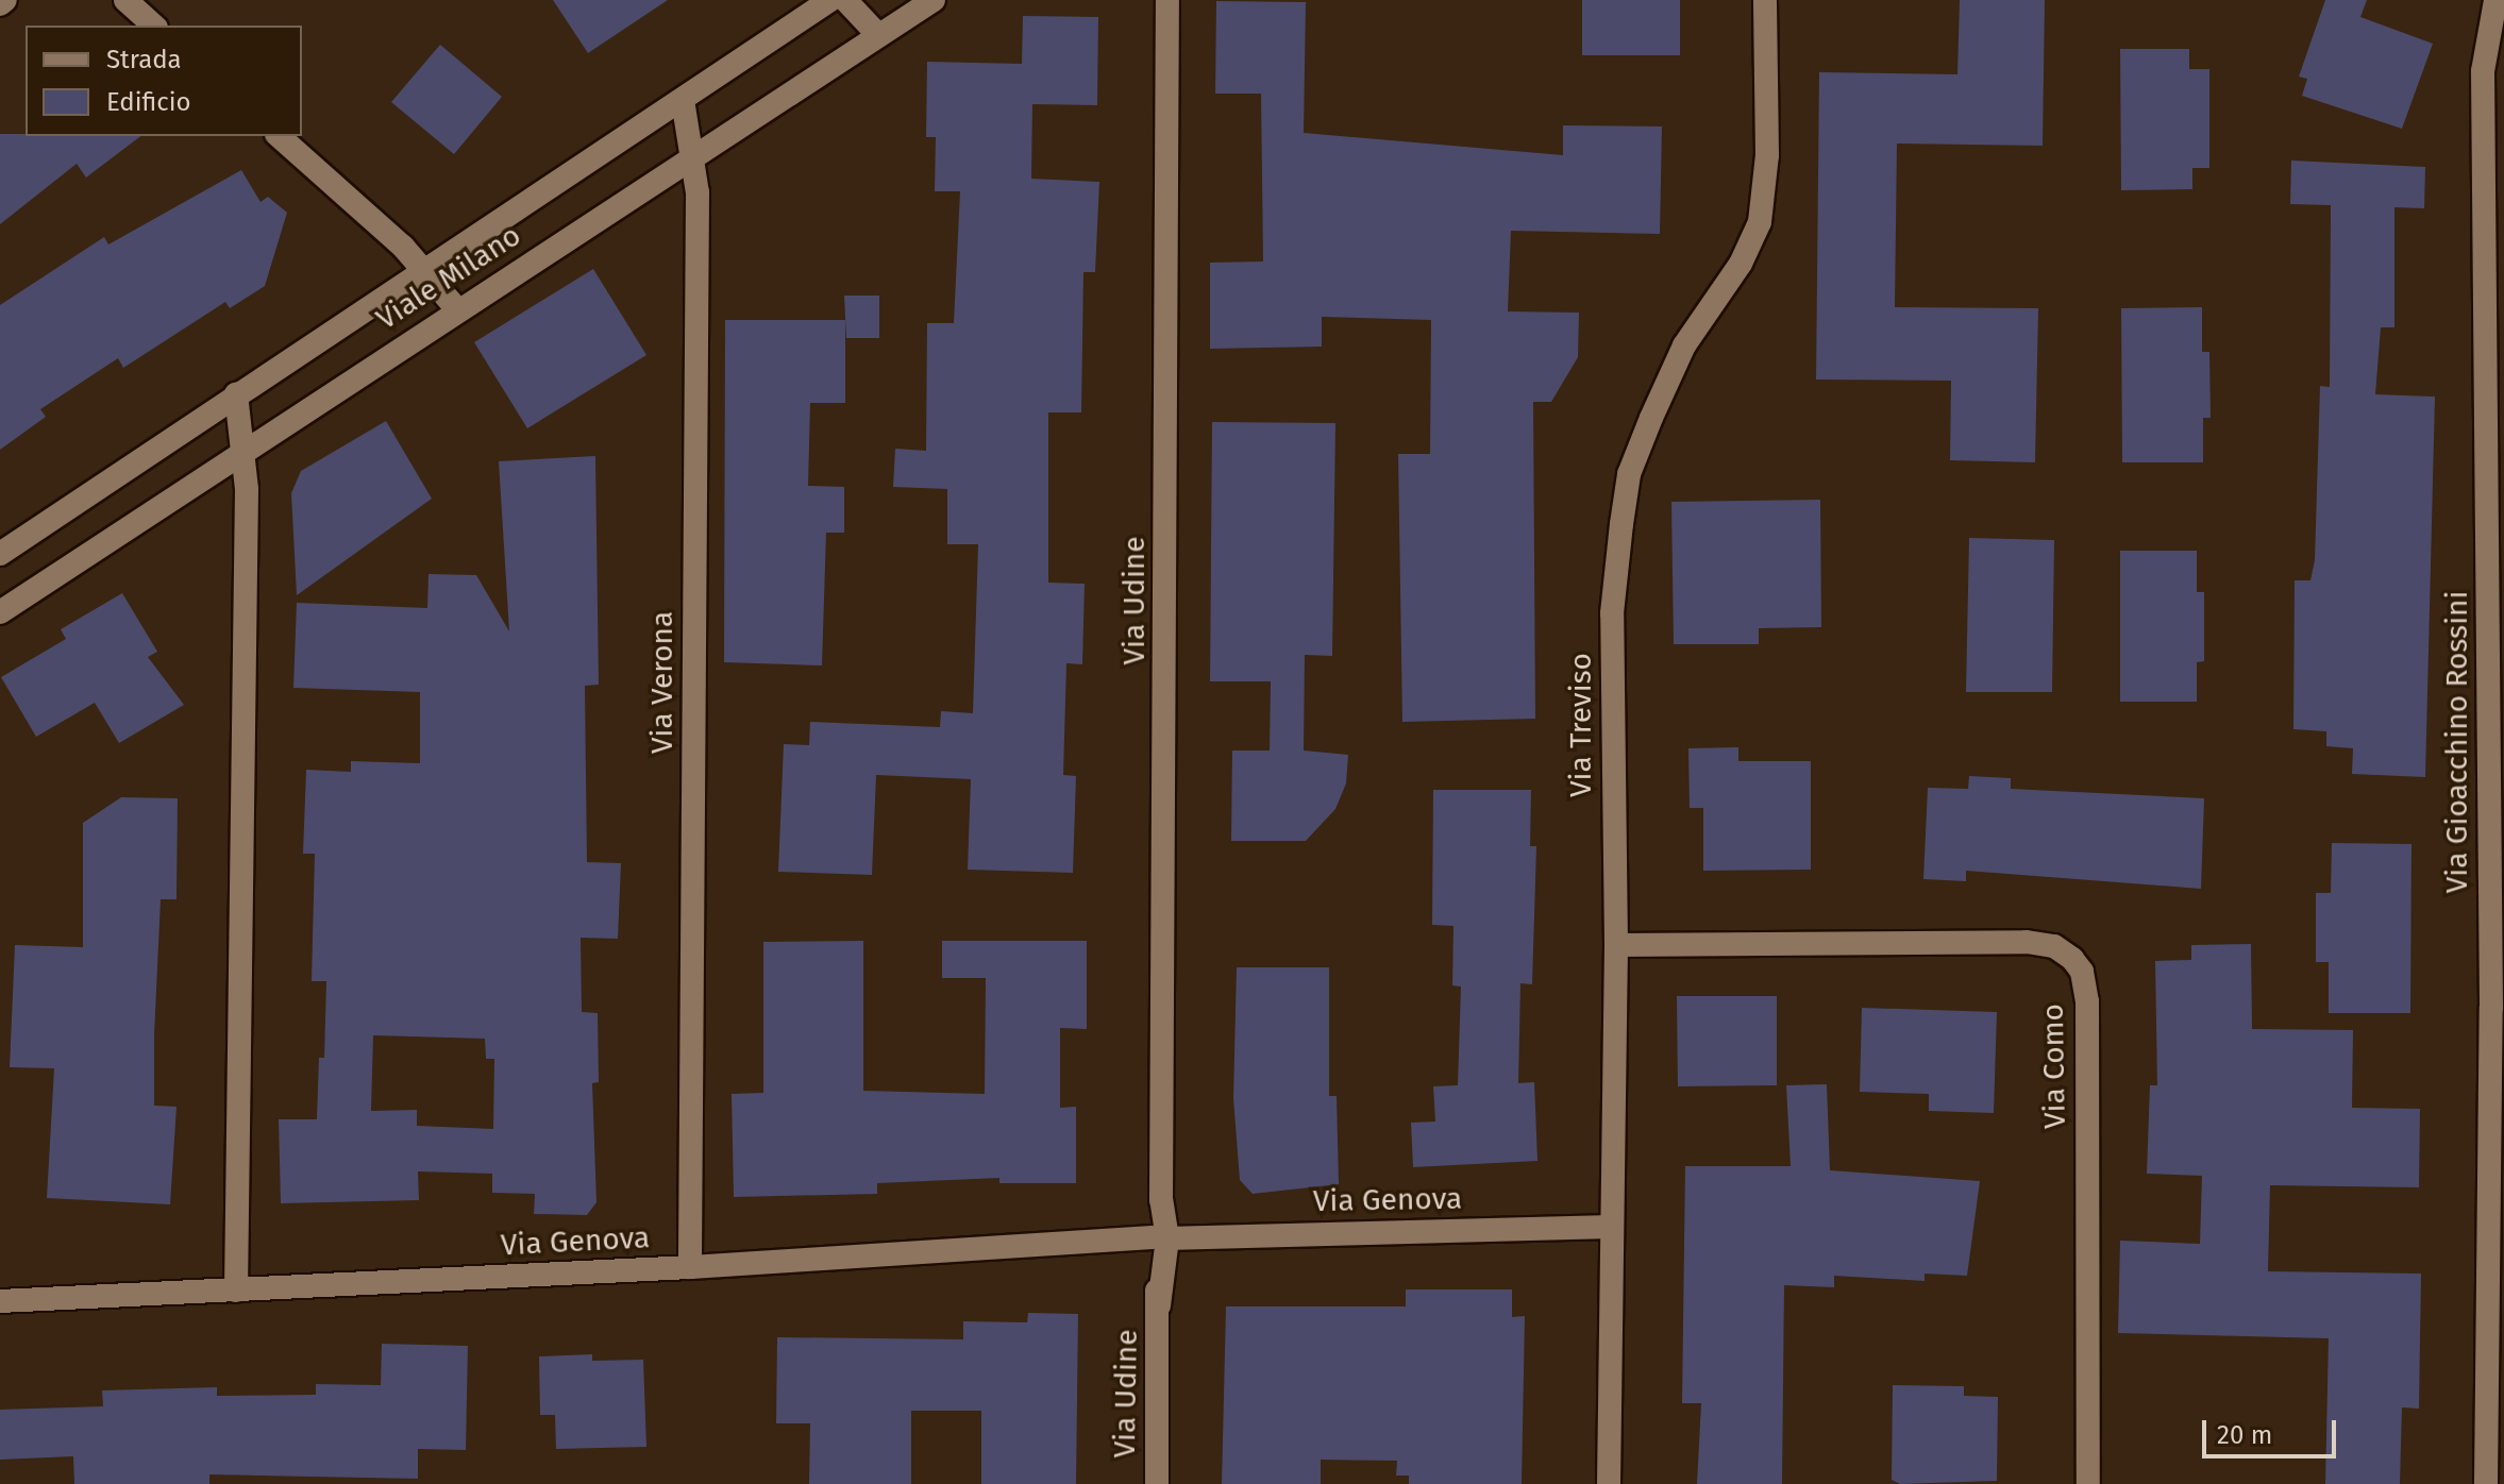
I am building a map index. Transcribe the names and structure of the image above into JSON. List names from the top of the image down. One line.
{"streets":{"street":["Viale Milano","Via Udine","Via Verona","Via Treviso","Via Gioacchino Rossini","Via Como","Via Genova"]},"crossings":[["Viale Milano","Via Verona"],["Via Udine","Via Genova"],["Via Verona","Via Genova"],["Via Treviso","Via Como"],["Via Treviso","Via Genova"]],"legend":["Strada","Edificio"],"scale_bar":"20 m"}
